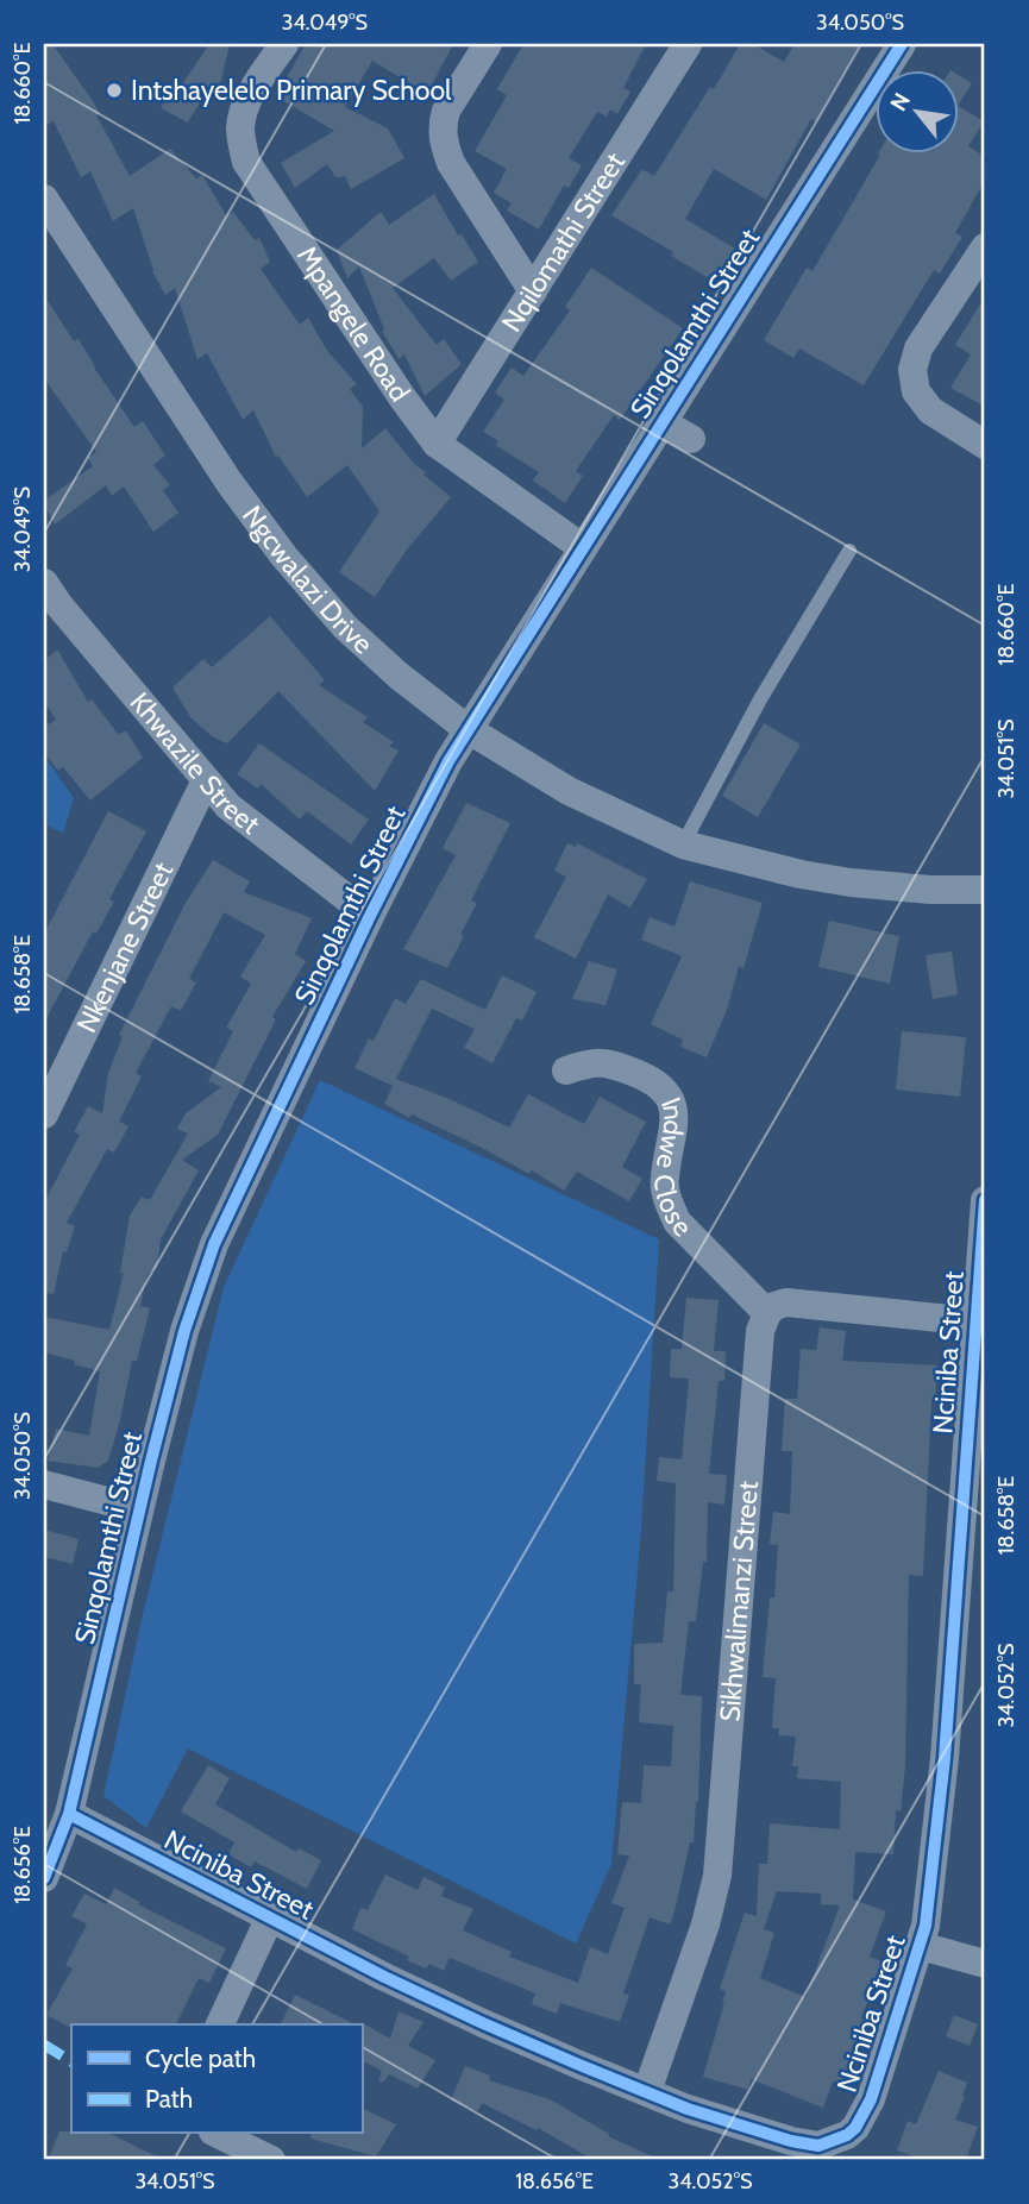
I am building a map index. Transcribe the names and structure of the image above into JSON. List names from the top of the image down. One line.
{"streets":{"street":["Nqilomathi Street","Mpangele Road","Sinqolamthi Street","Ngcwalazi Drive","Khwazile Street","Nkenjane Street","Indwe Close","Nciniba Street","Sikhwalimanzi Street"]},"crossings":[["Nqilomathi Street","Mpangele Road"],["Mpangele Road","Sinqolamthi Street"],["Sinqolamthi Street","Ngcwalazi Drive"],["Sinqolamthi Street","Khwazile Street"],["Sinqolamthi Street","Nciniba Street"],["Khwazile Street","Nkenjane Street"],["Indwe Close","Sikhwalimanzi Street"],["Nciniba Street","Sikhwalimanzi Street"]],"places":["Intshayelelo Primary School"],"legend":["Cycle path","Path"],"north":"top left","coordinates":["34.049°S","34.050°S","18.660°E","34.051°S","18.658°E","34.052°S","18.656°E"]}
